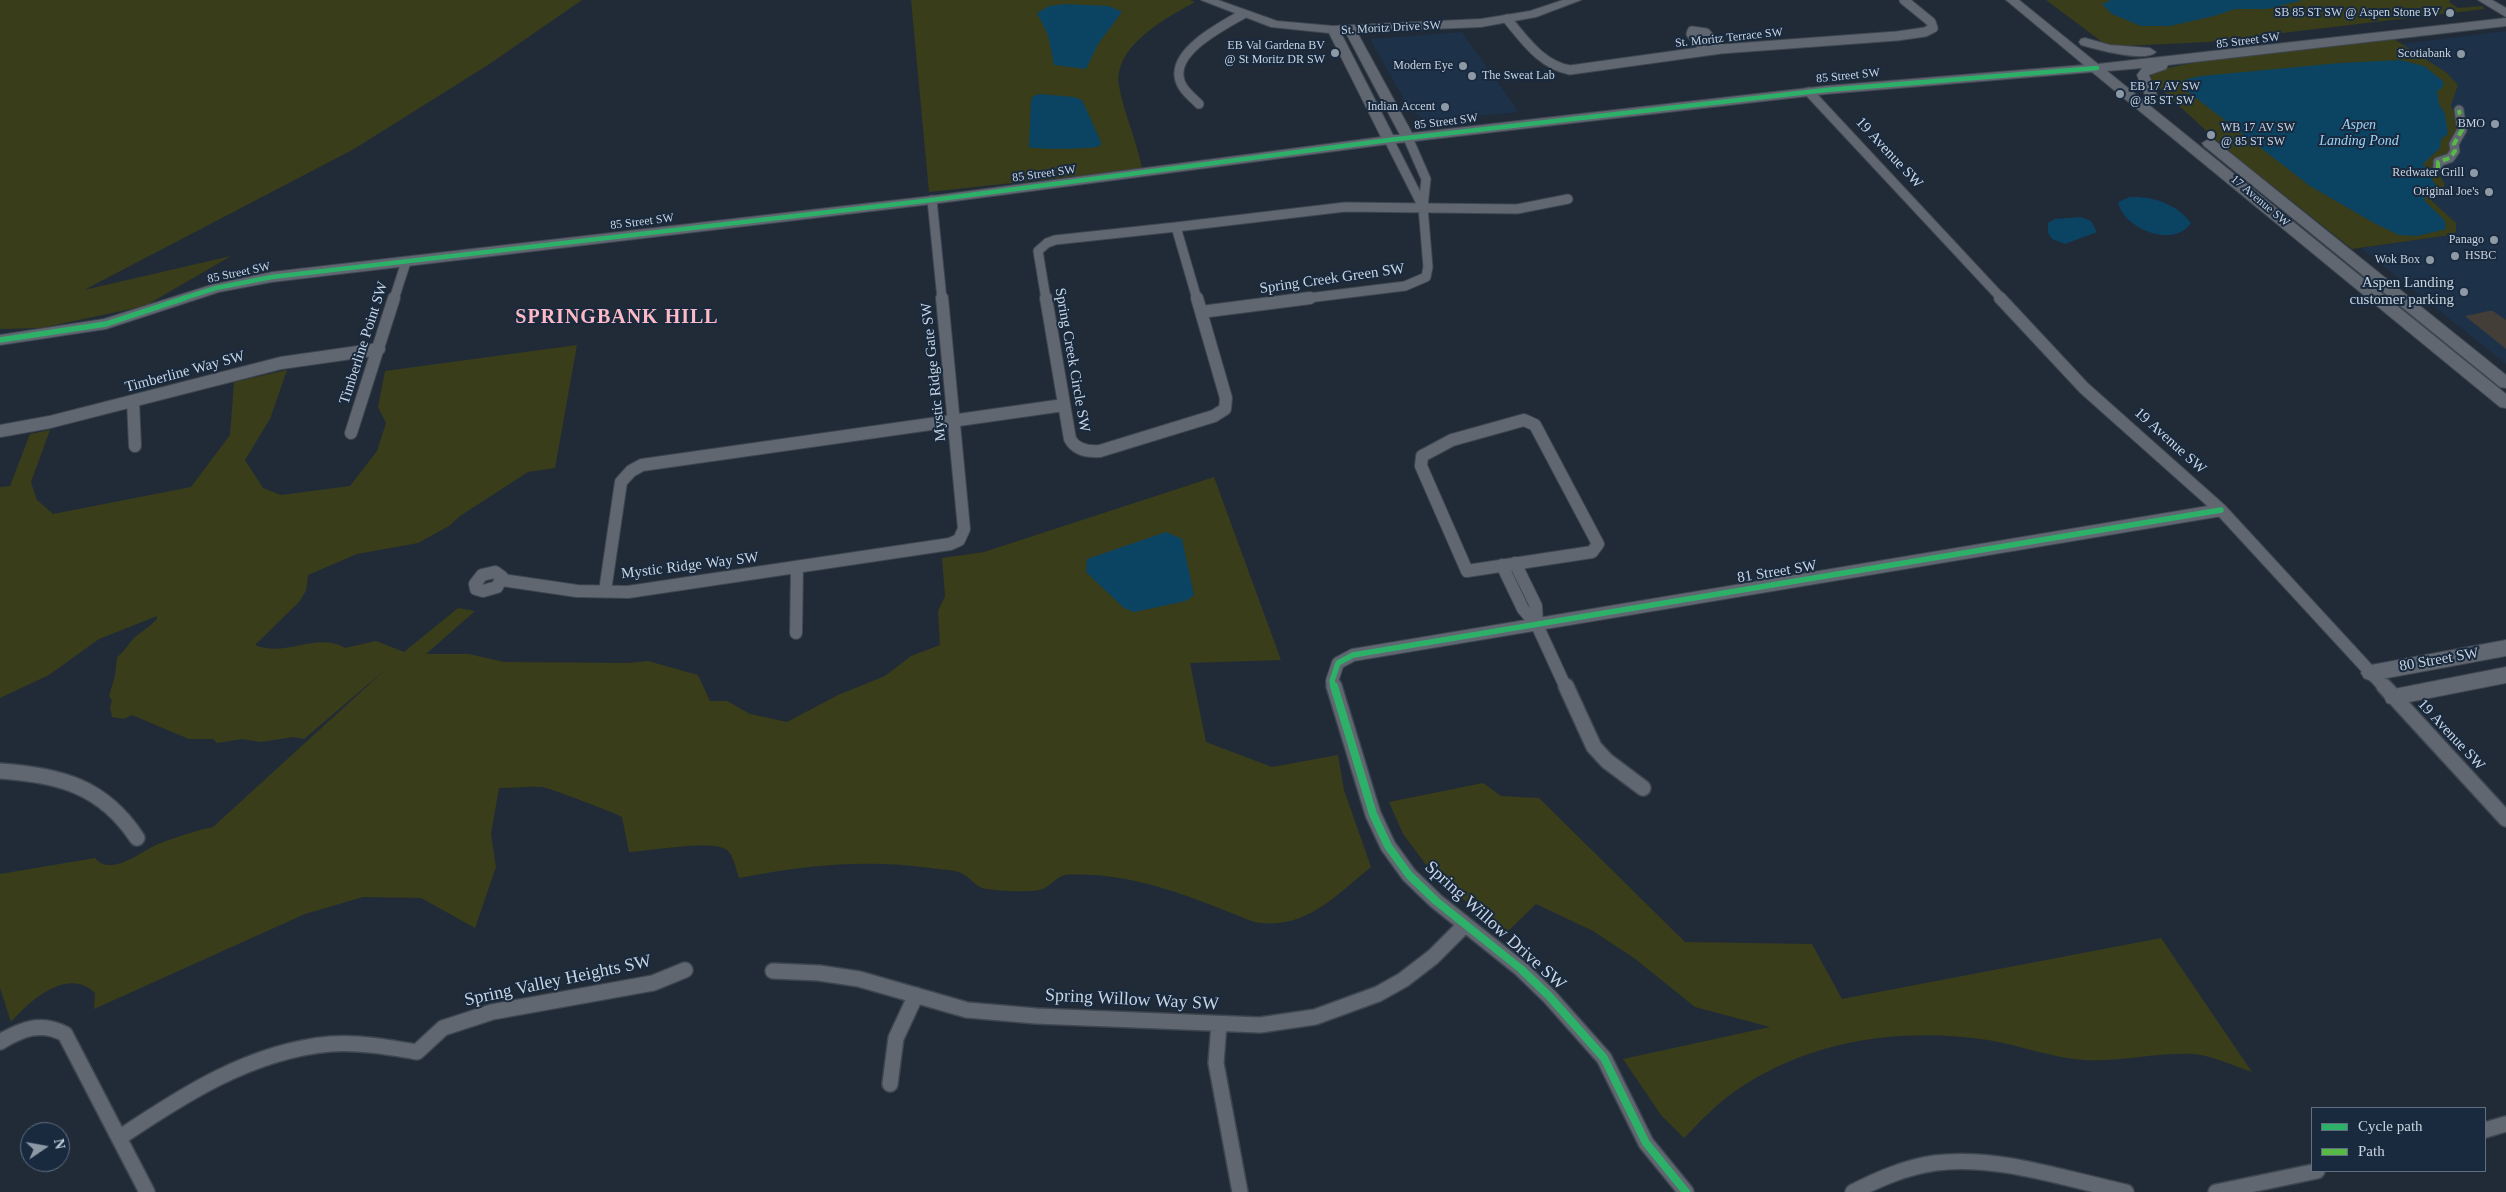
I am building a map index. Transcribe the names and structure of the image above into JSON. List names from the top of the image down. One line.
{"streets":{"main road":["St. Moritz Drive SW","85 Street SW","17 Avenue SW"],"street":["St. Moritz Terrace SW","19 Avenue SW","Spring Creek Green SW","Timberline Point SW","Spring Creek Circle SW","Timberline Way SW","Mystic Ridge Gate SW","Mystic Ridge Way SW","81 Street SW","80 Street SW","Spring Willow Drive SW","Spring Valley Heights SW","Spring Willow Way SW"]},"crossings":[["St. Moritz Drive SW","St. Moritz Terrace SW"],["85 Street SW","19 Avenue SW"],["85 Street SW","17 Avenue SW"],["85 Street SW","Spring Creek Green SW"],["85 Street SW","Timberline Point SW"],["85 Street SW","Mystic Ridge Gate SW"],["19 Avenue SW","81 Street SW"],["19 Avenue SW","80 Street SW"],["Spring Creek Green SW","Spring Creek Circle SW"],["Timberline Point SW","Timberline Way SW"],["Spring Creek Circle SW","Mystic Ridge Way SW"],["Mystic Ridge Gate SW","Mystic Ridge Way SW"],["81 Street SW","Spring Willow Drive SW"],["Spring Willow Drive SW","Spring Willow Way SW"]],"districts":["SPRINGBANK HILL"],"water":["Aspen Landing Pond"],"places":["SB 85 ST SW @ Aspen Stone BV","EB Val Gardena BV @ St Moritz DR SW","Scotiabank","Modern Eye","The Sweat Lab","EB 17 AV SW @ 85 ST SW","Indian Accent","BMO","WB 17 AV SW @ 85 ST SW","Redwater Grill","Original Joe's","Panago","HSBC","Wok Box","Aspen Landing customer parking"],"legend":["Cycle path","Path"],"north":"right"}
